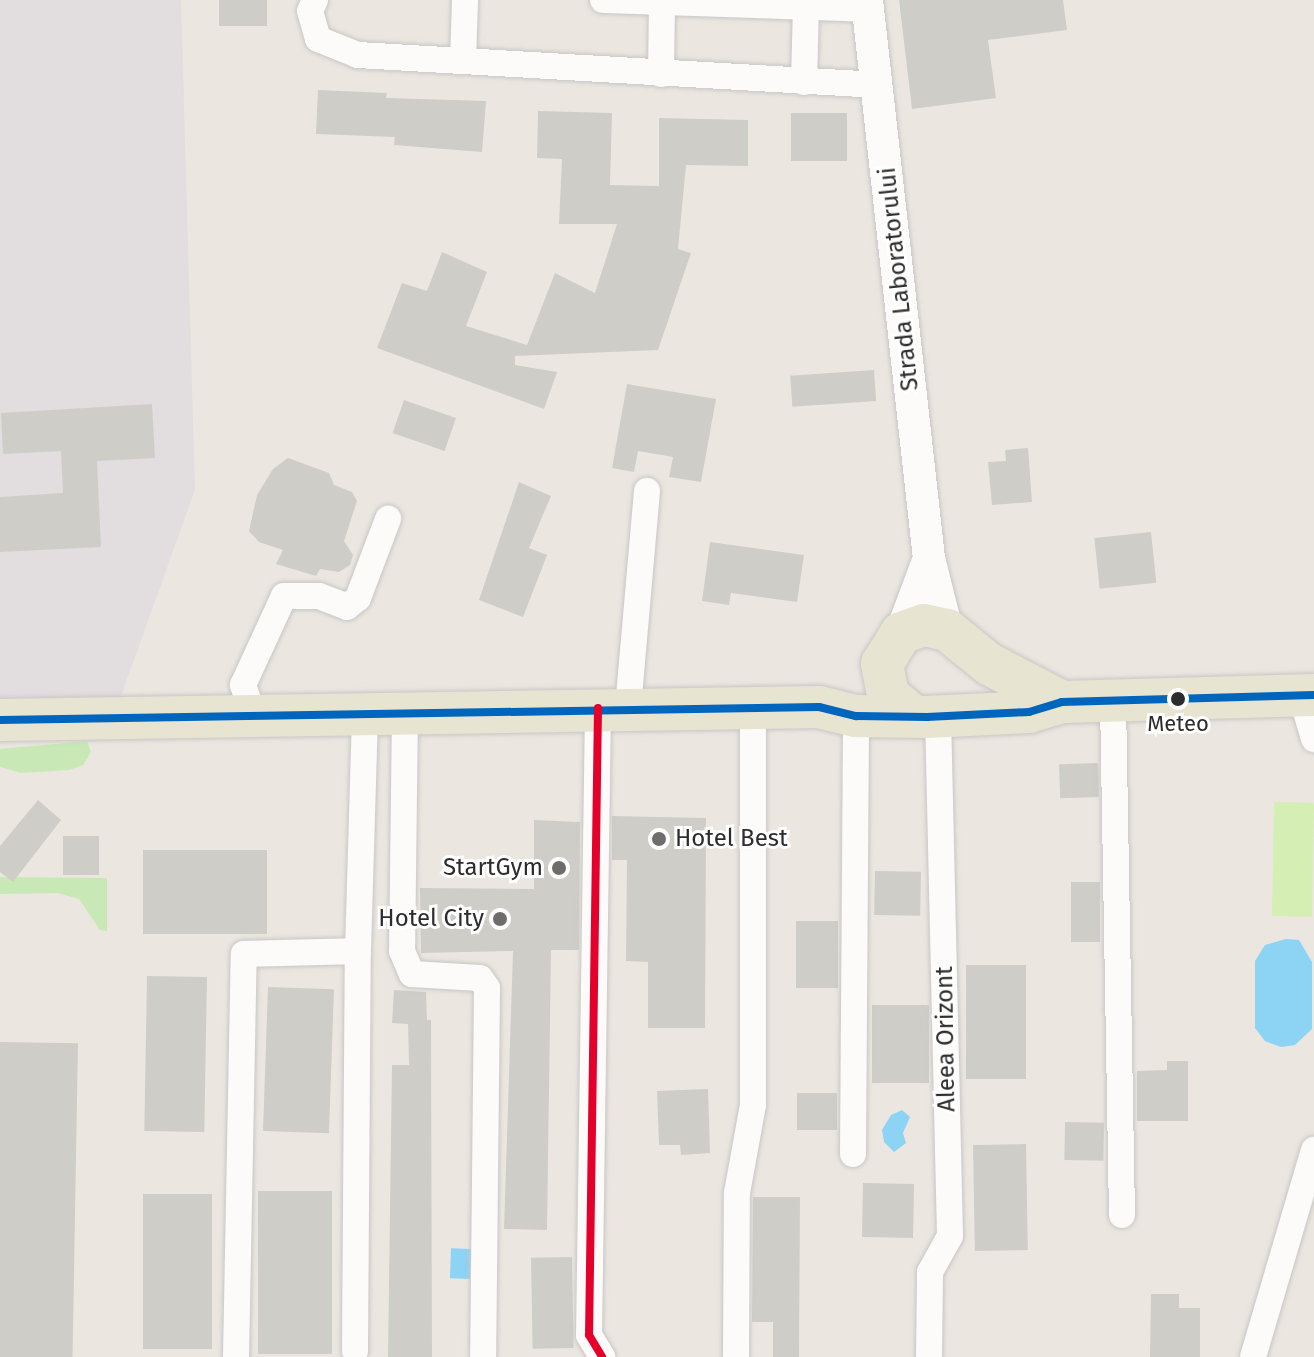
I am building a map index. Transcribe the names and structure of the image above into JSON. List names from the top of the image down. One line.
{"streets":{"street":["Strada Laboratorului","Aleea Orizont"]},"crossings":[["Strada Laboratorului","Aleea Orizont"]],"places":["Meteo","Hotel Best","StartGym","Hotel City"]}
